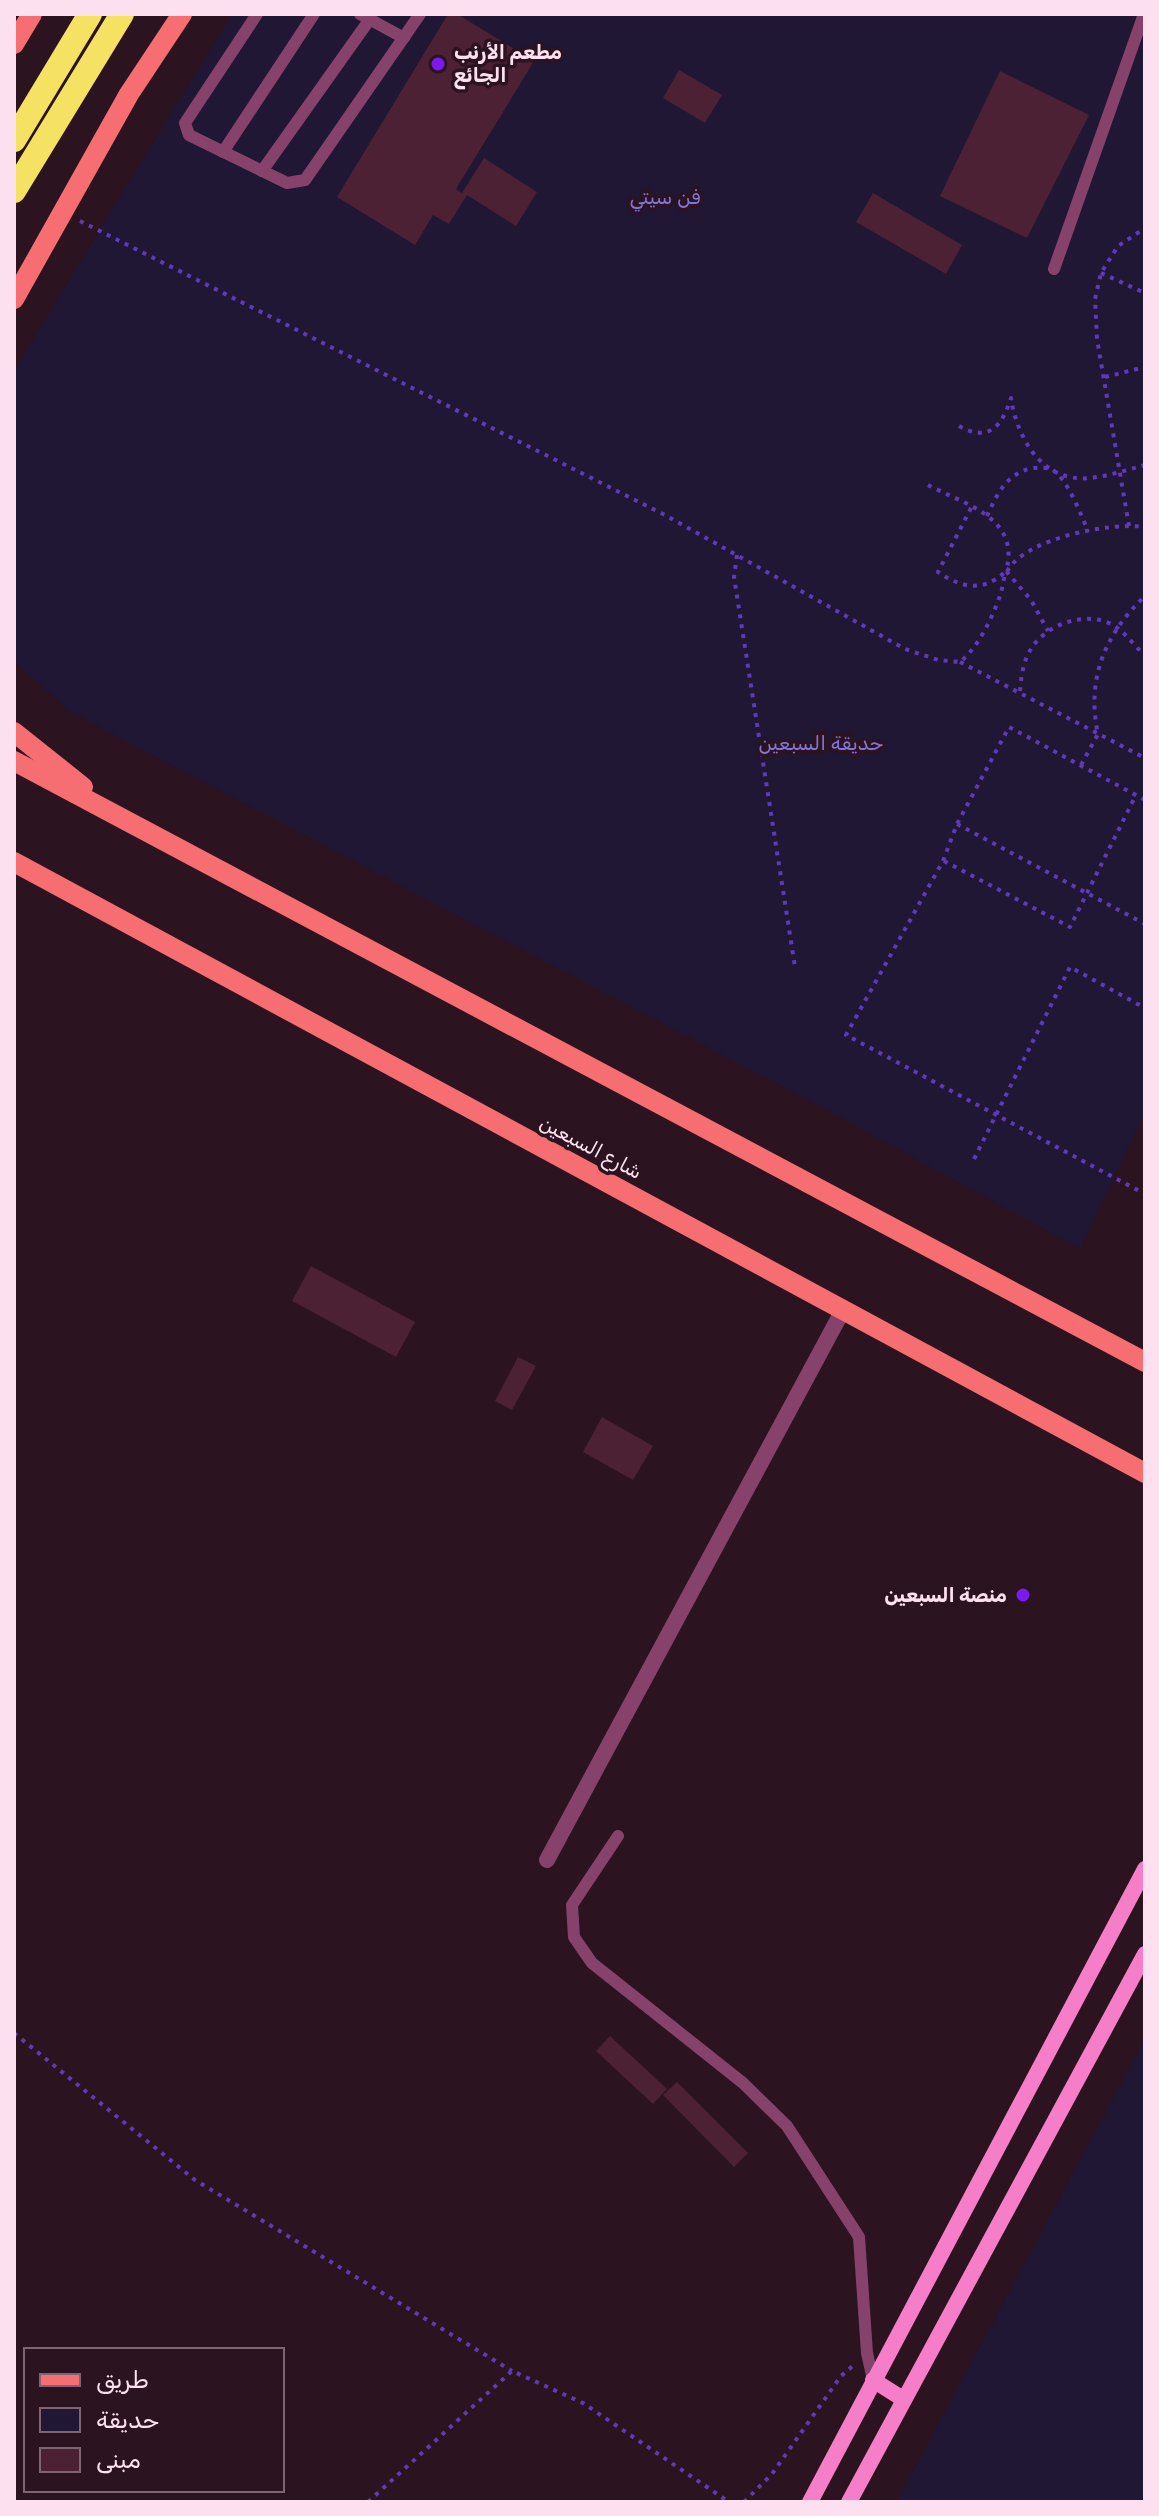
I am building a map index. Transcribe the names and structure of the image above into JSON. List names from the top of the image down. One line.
{"streets":{"main road":["شارع السبعين"]},"parks":["فن سيتي","حديقة السبعين"],"places":["مطعم الأرنب الجائع","منصة السبعين"],"legend":["طريق","حديقة","مبنى"]}
